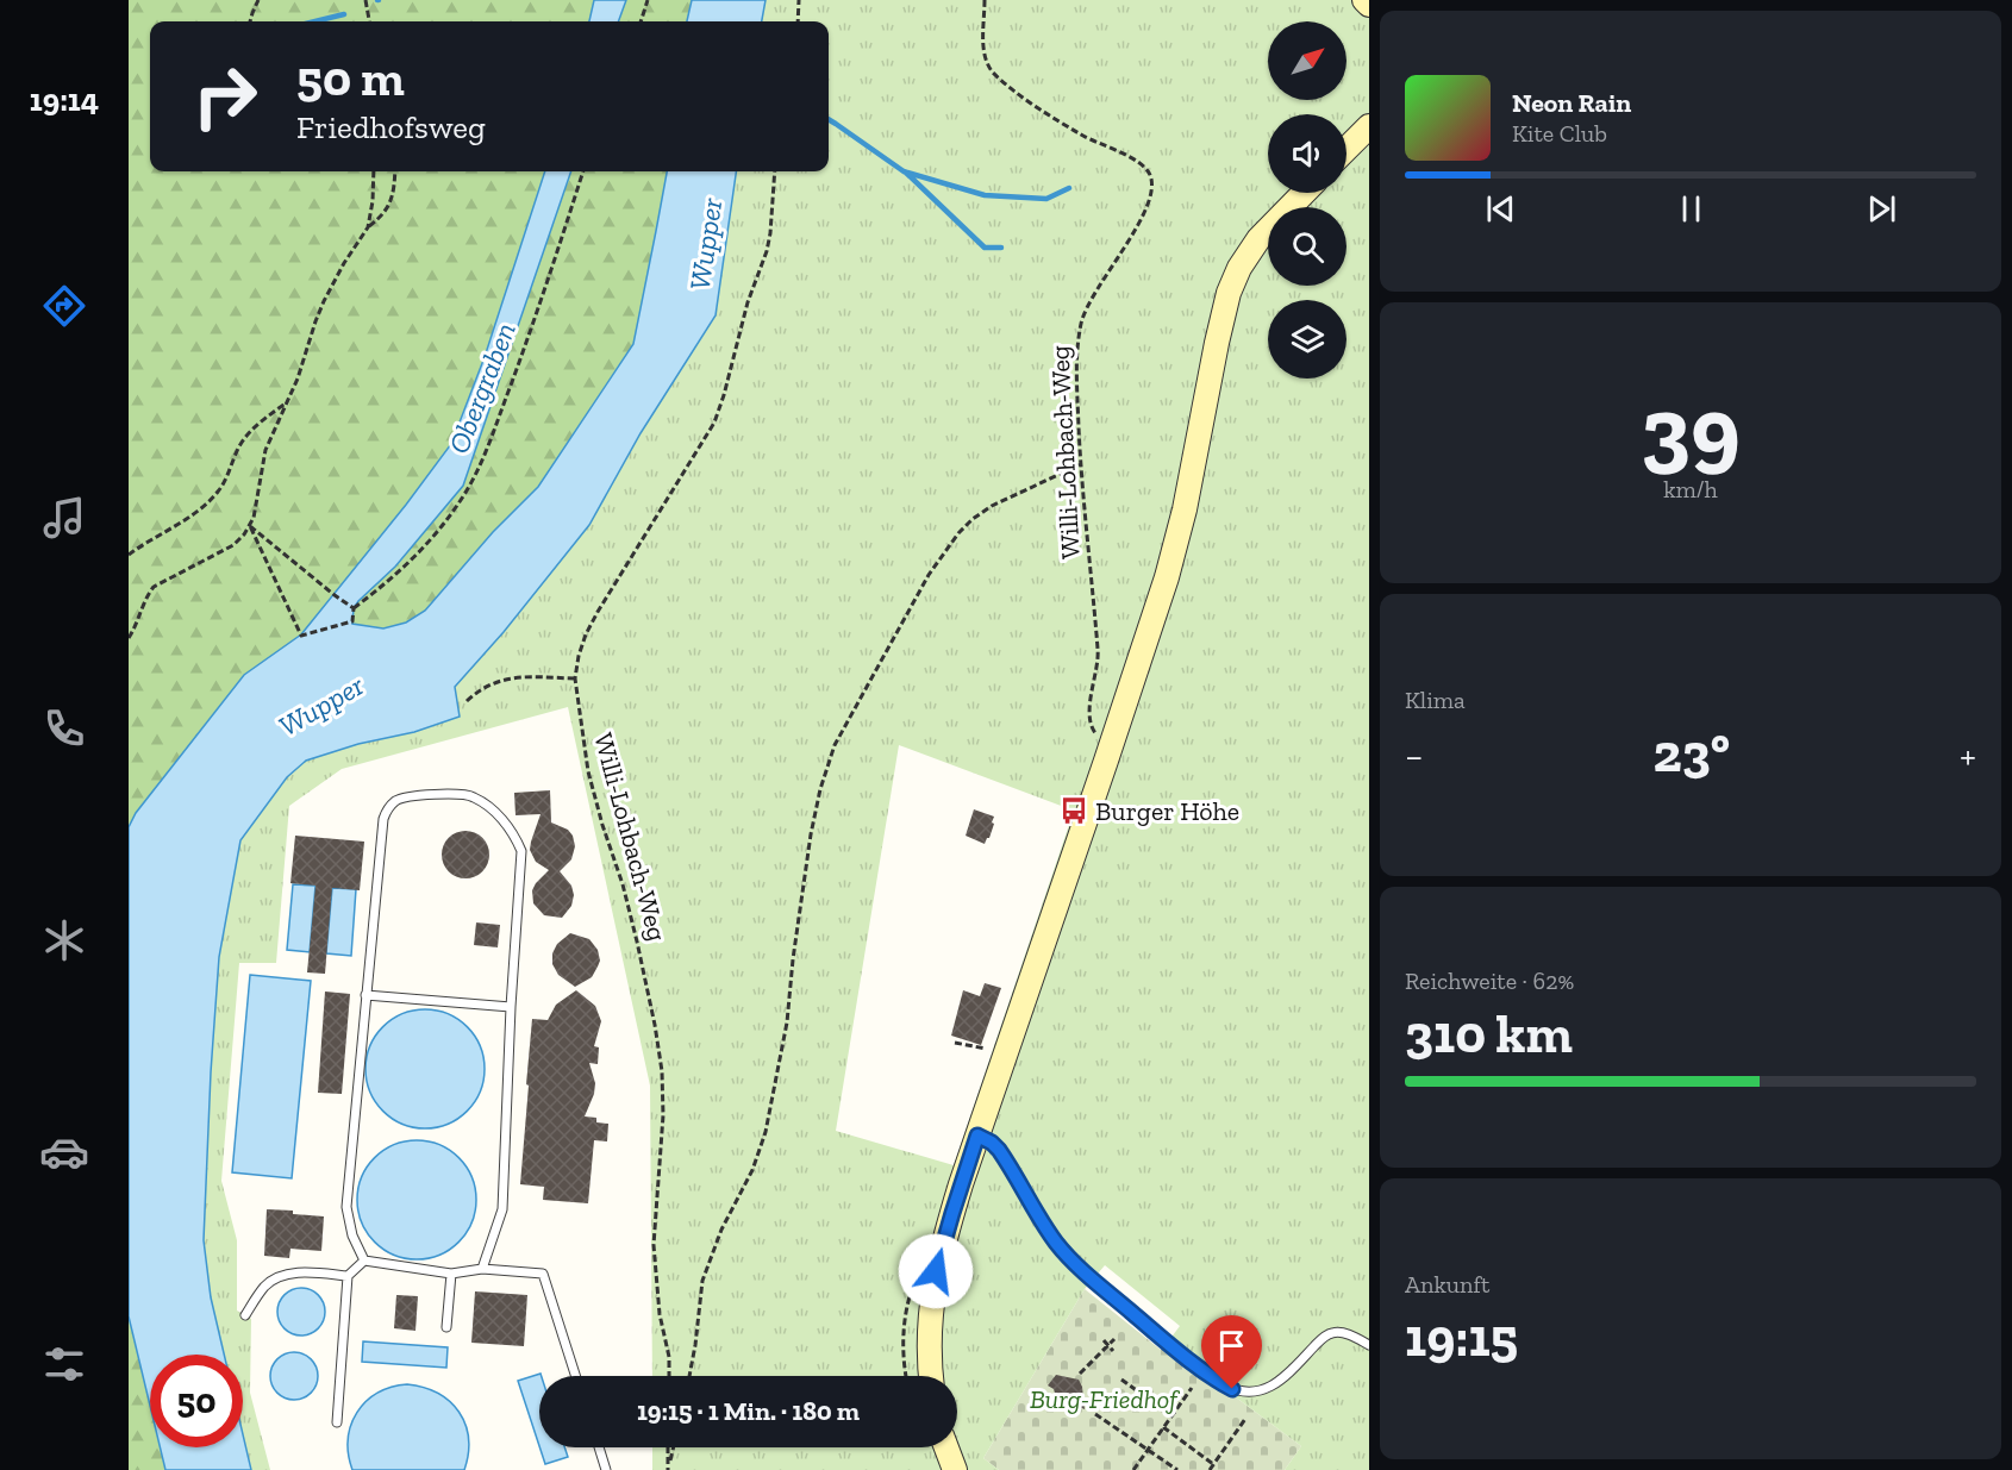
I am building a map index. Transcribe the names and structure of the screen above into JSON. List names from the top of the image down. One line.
{"streets":{"path":["Willi-Lohbach-Weg"]},"water":["Wupper","Obergraben"],"parks":["Burg-Friedhof"],"places":{"bus stop":["Burger Höhe"]},"north":"top right","page":{"tabs":"19:14","turn":["50 m","Friedhofsweg"],"song":["Neon Rain","Kite Club"],"tile":[["39","km/h"],"Klima",["Reichweite · 62%","310 km"],["Ankunft","19:15"]],"heat":["−","23°","+"],"limit":"50","trip":"19:15 · 1 Min. · 180 m"}}
